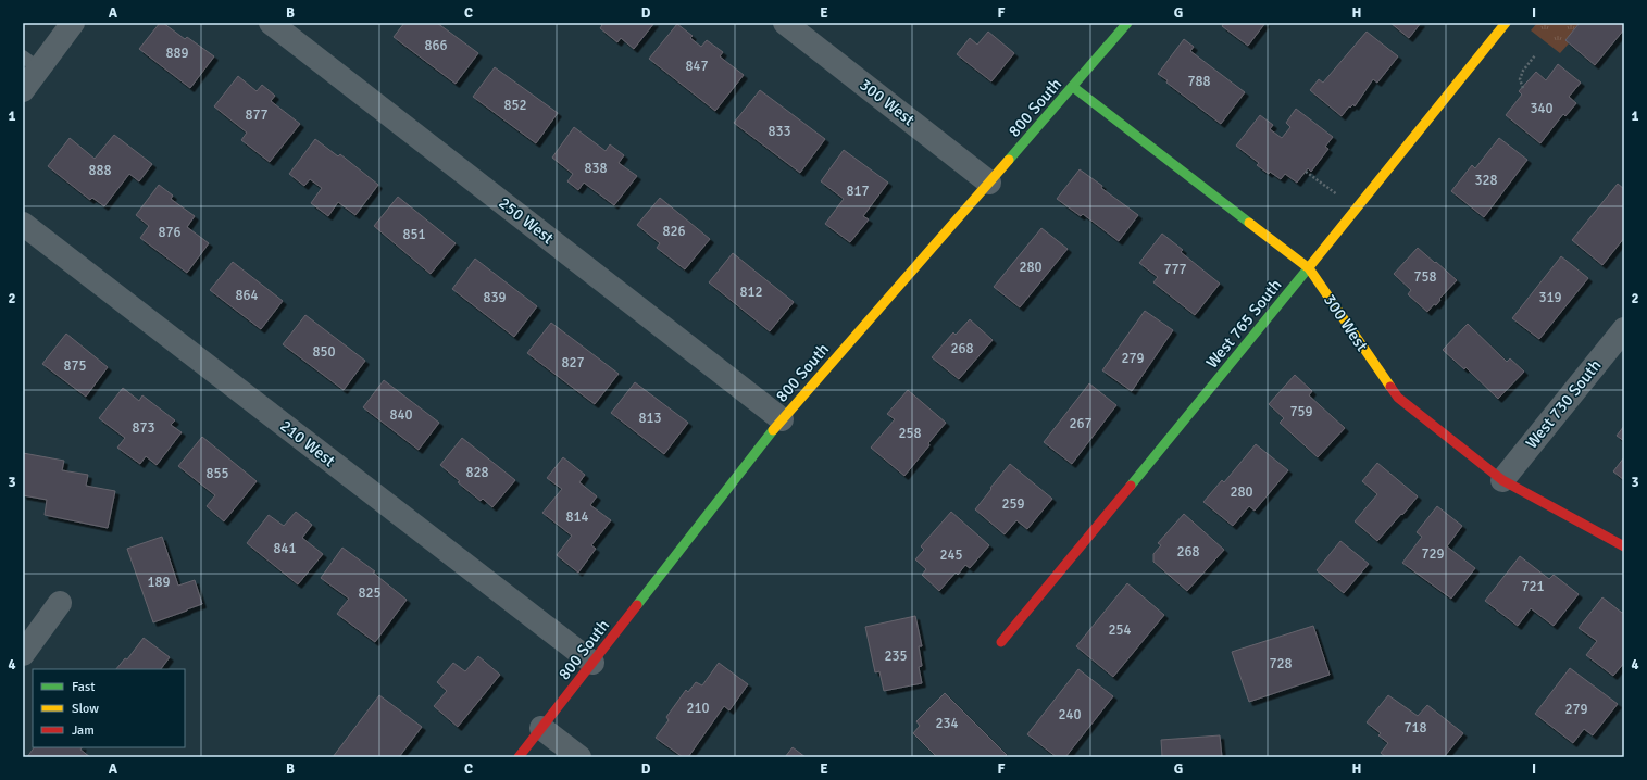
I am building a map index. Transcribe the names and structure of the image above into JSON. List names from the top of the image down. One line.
{"streets":{"street":["300 West","800 South","250 West","West 765 South","West 730 South","210 West"]},"crossings":[["300 West","800 South"],["300 West","West 765 South"],["300 West","West 730 South"],["800 South","250 West"],["800 South","210 West"]],"house_numbers":["866","889","847","788","852","340","877","833","838","888","328","817","826","876","851","280","777","758","812","864","839","319","268","850","279","827","875","759","840","813","267","873","258","828","855","280","259","814","841","268","729","245","189","721","825","254","235","728","210","279","240","234","718"],"legend":["Fast","Slow","Jam"],"grid":{"columns":["A","B","C","D","E","F","G","H","I"],"rows":["1","2","3","4"]}}
